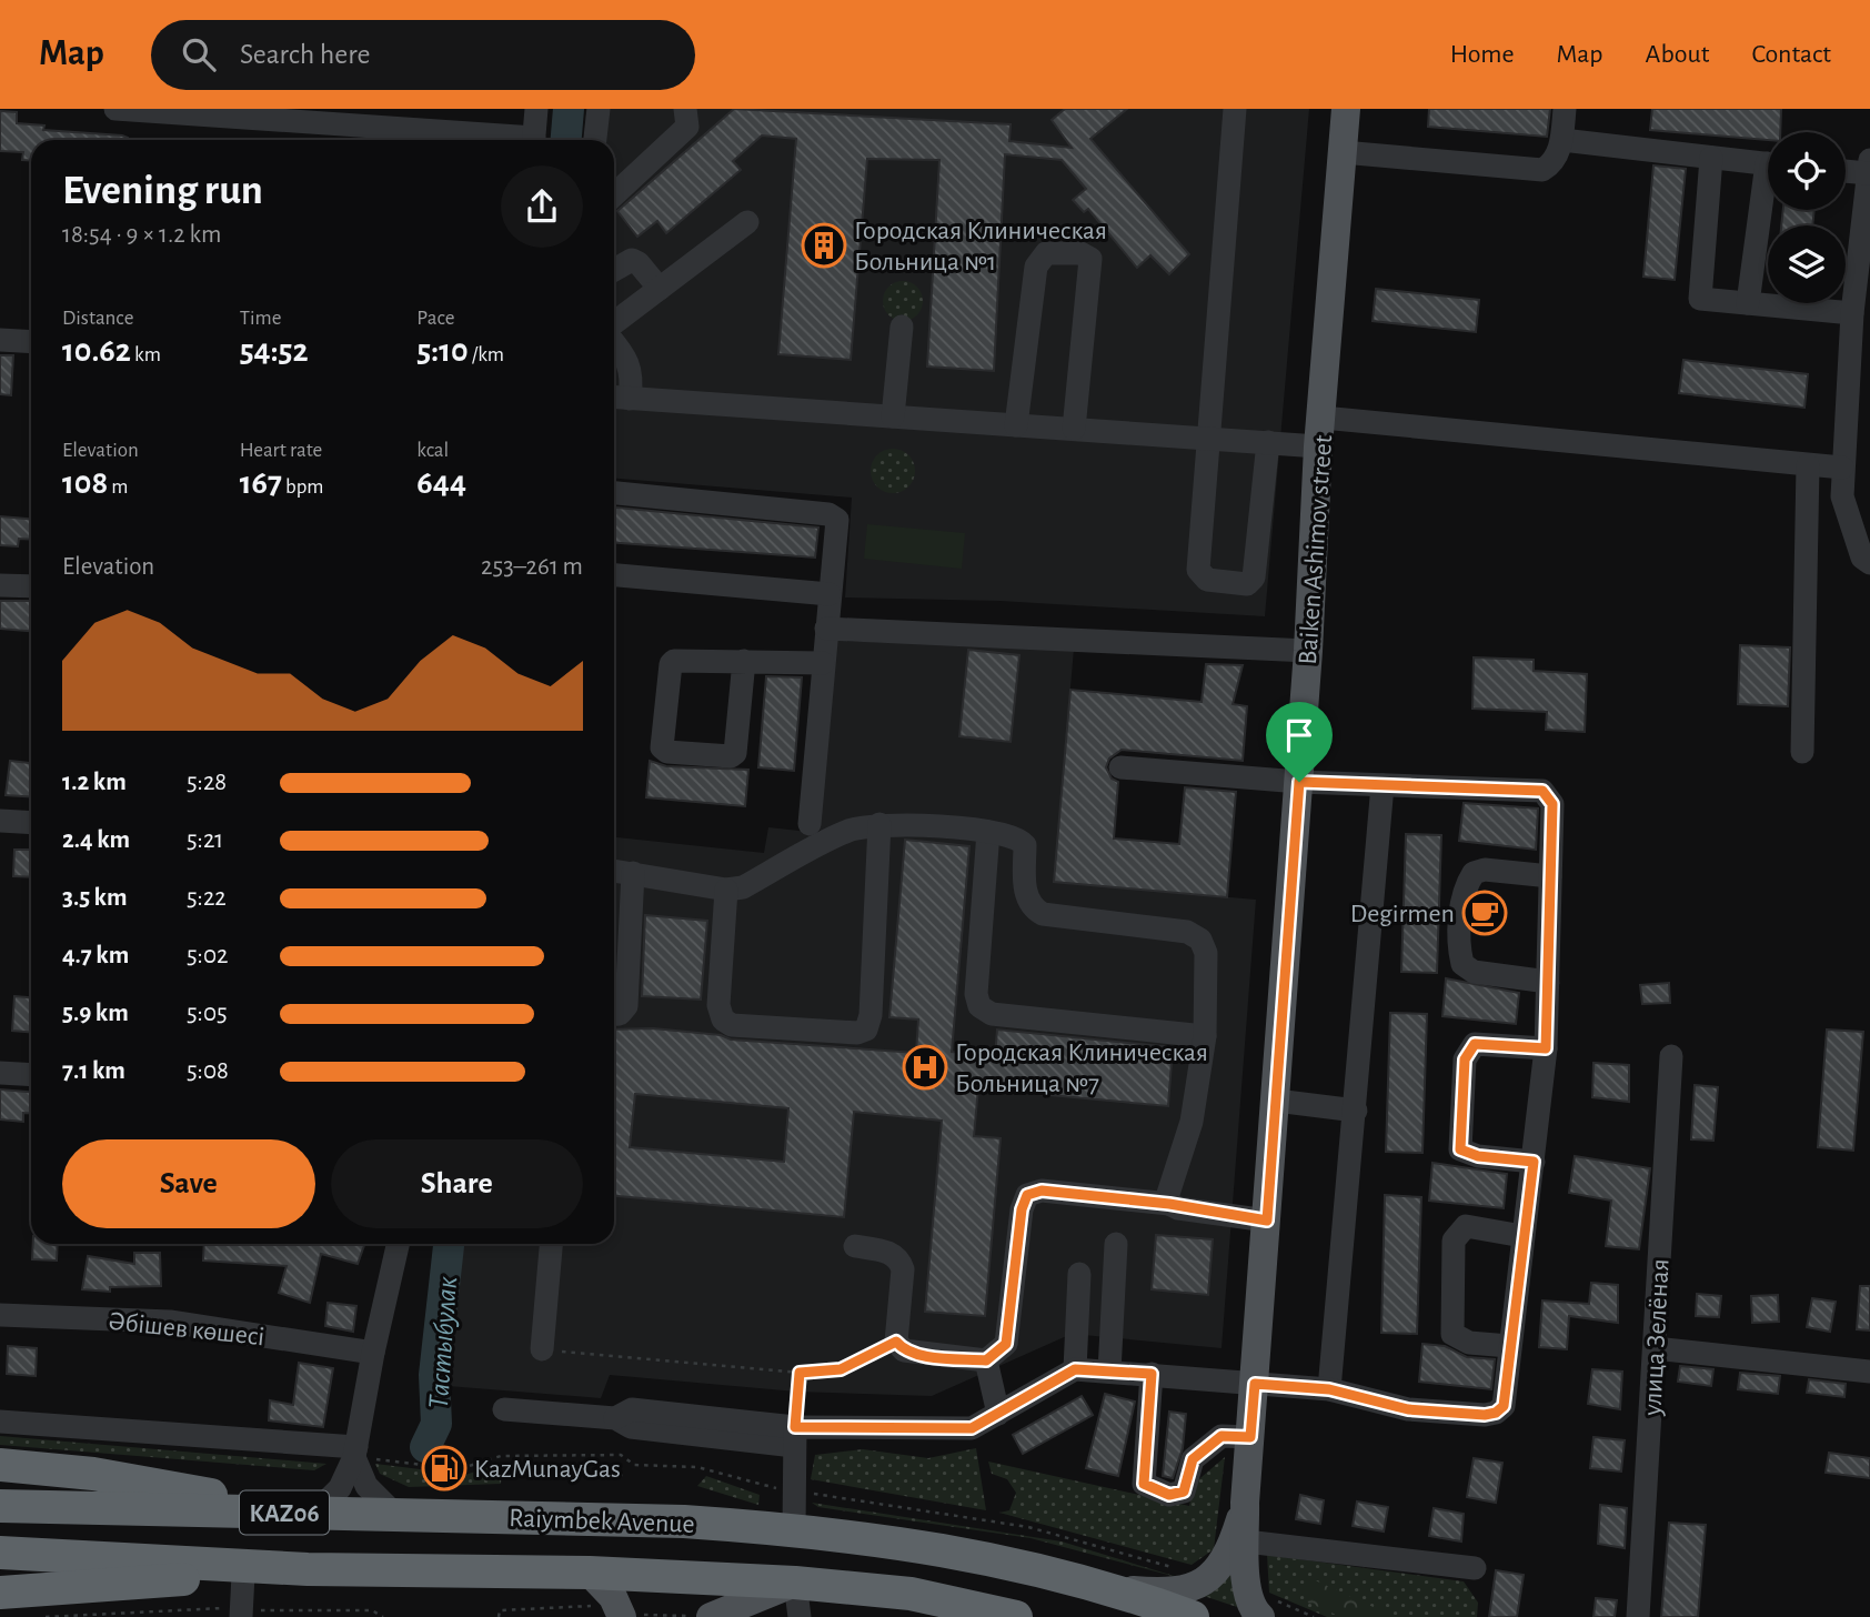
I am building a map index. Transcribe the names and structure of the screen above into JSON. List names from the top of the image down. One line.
{"streets":{"highway":["KАZ06","Raiymbek Avenue"],"main road":["Baiken Ashimov street"],"street":["Әбішев көшесі","улица Зелёная"]},"water":["Тастыбулак"],"places":{"building":["Городская Клиническая Больница №1"],"cafe":["Degirmen"],"hospital":["Городская Клиническая Больница №7"],"fuel station":["KazMunayGas"]},"page":{"header":"Map","search":"Search here","nav":["Home","Map","About","Contact"],"heading":["Evening run","18:54 · 9 × 1.2 km"],"stats":[["Distance","10.62 km"],["Time","54:52"],["Pace","5:10 /km"],["Elevation","108 m"],["Heart rate","167 bpm"],["kcal","644"]],"chart":["Elevation","253–261 m"],"list":[{"name":"1.2 km","note":"5:28"},{"name":"2.4 km","note":"5:21"},{"name":"3.5 km","note":"5:22"},{"name":"4.7 km","note":"5:02"},{"name":"5.9 km","note":"5:05"},{"name":"7.1 km","note":"5:08"}],"buttons":["Save","Share"]}}
